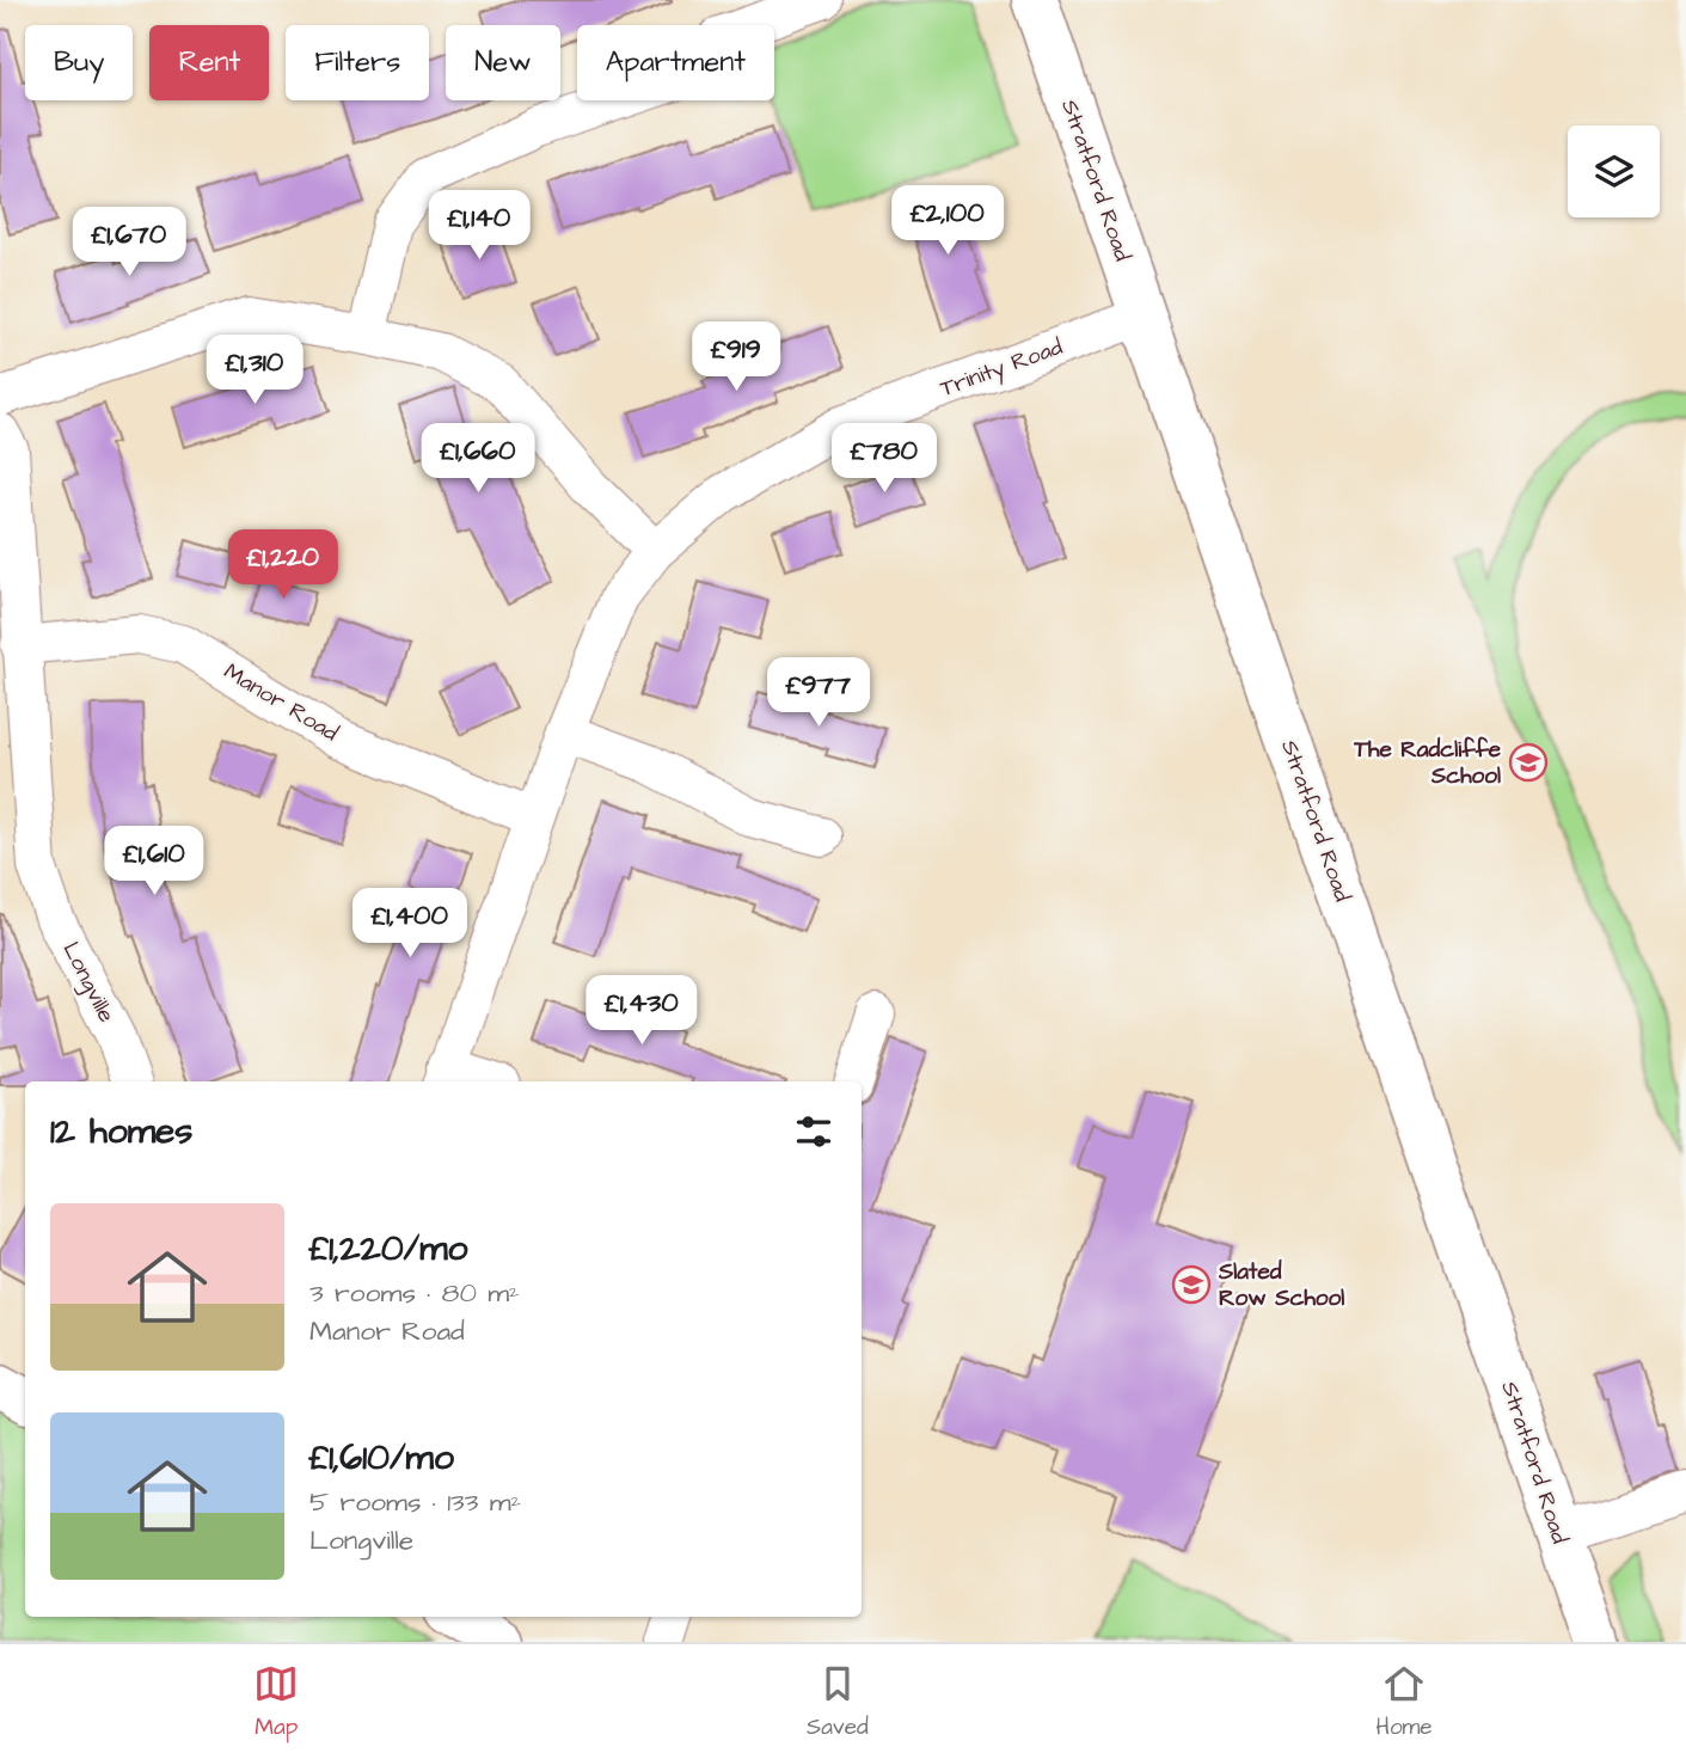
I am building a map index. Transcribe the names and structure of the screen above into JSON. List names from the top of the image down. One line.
{"streets":{"street":["Stratford Road","Trinity Road","Manor Road","Longville"]},"crossings":[["Stratford Road","Trinity Road"],["Trinity Road","Manor Road"],["Manor Road","Longville"]],"places":{"school or university":["The Radcliffe School","Slated Row School"]},"page":{"chip":["Buy","Rent","Filters","New","Apartment"],"price":["£2,100","£1,140","£1,670","£919","£1,310","£1,660","£780","£1,220","£977","£1,610","£1,400","£1,430"],"heading":"12 homes","list":[{"name":"£1,220/mo","note":"3 rooms · 80 m² · Manor Road"},{"name":"£1,610/mo","note":"5 rooms · 133 m² · Longville"}],"tabs":["Map","Saved","Home"]}}
